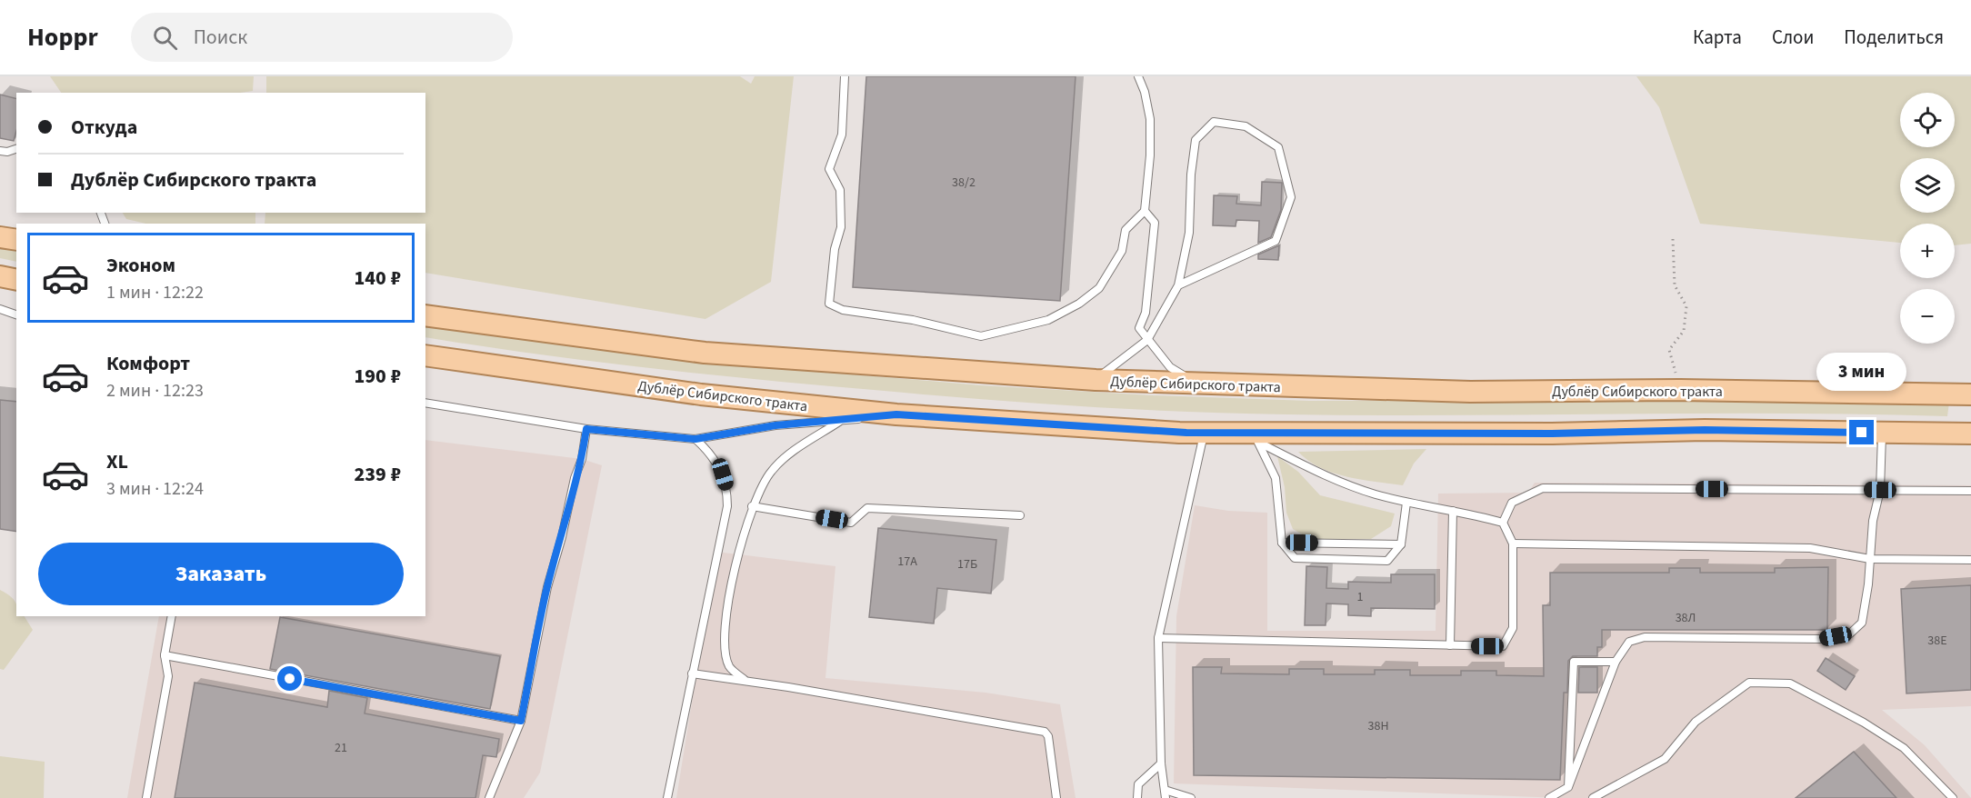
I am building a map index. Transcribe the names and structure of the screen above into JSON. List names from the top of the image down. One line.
{"streets":{"main road":["Дублёр Сибирского тракта"]},"house_numbers":["38/2","17А","17Б","1","38Л","38Е","38Н","21"],"page":{"header":"Hoppr","search":"Поиск","nav":["Карта","Слои","Поделиться"],"map_buttons":["+","−"],"banner":["Откуда","Дублёр Сибирского тракта"],"list":[{"name":"Эконом","note":"1 мин · 12:22","value":"140 ₽"},{"name":"Комфорт","note":"2 мин · 12:23","value":"190 ₽"},{"name":"XL","note":"3 мин · 12:24","value":"239 ₽"}],"bubble":"3 мин","buttons":"Заказать"}}
